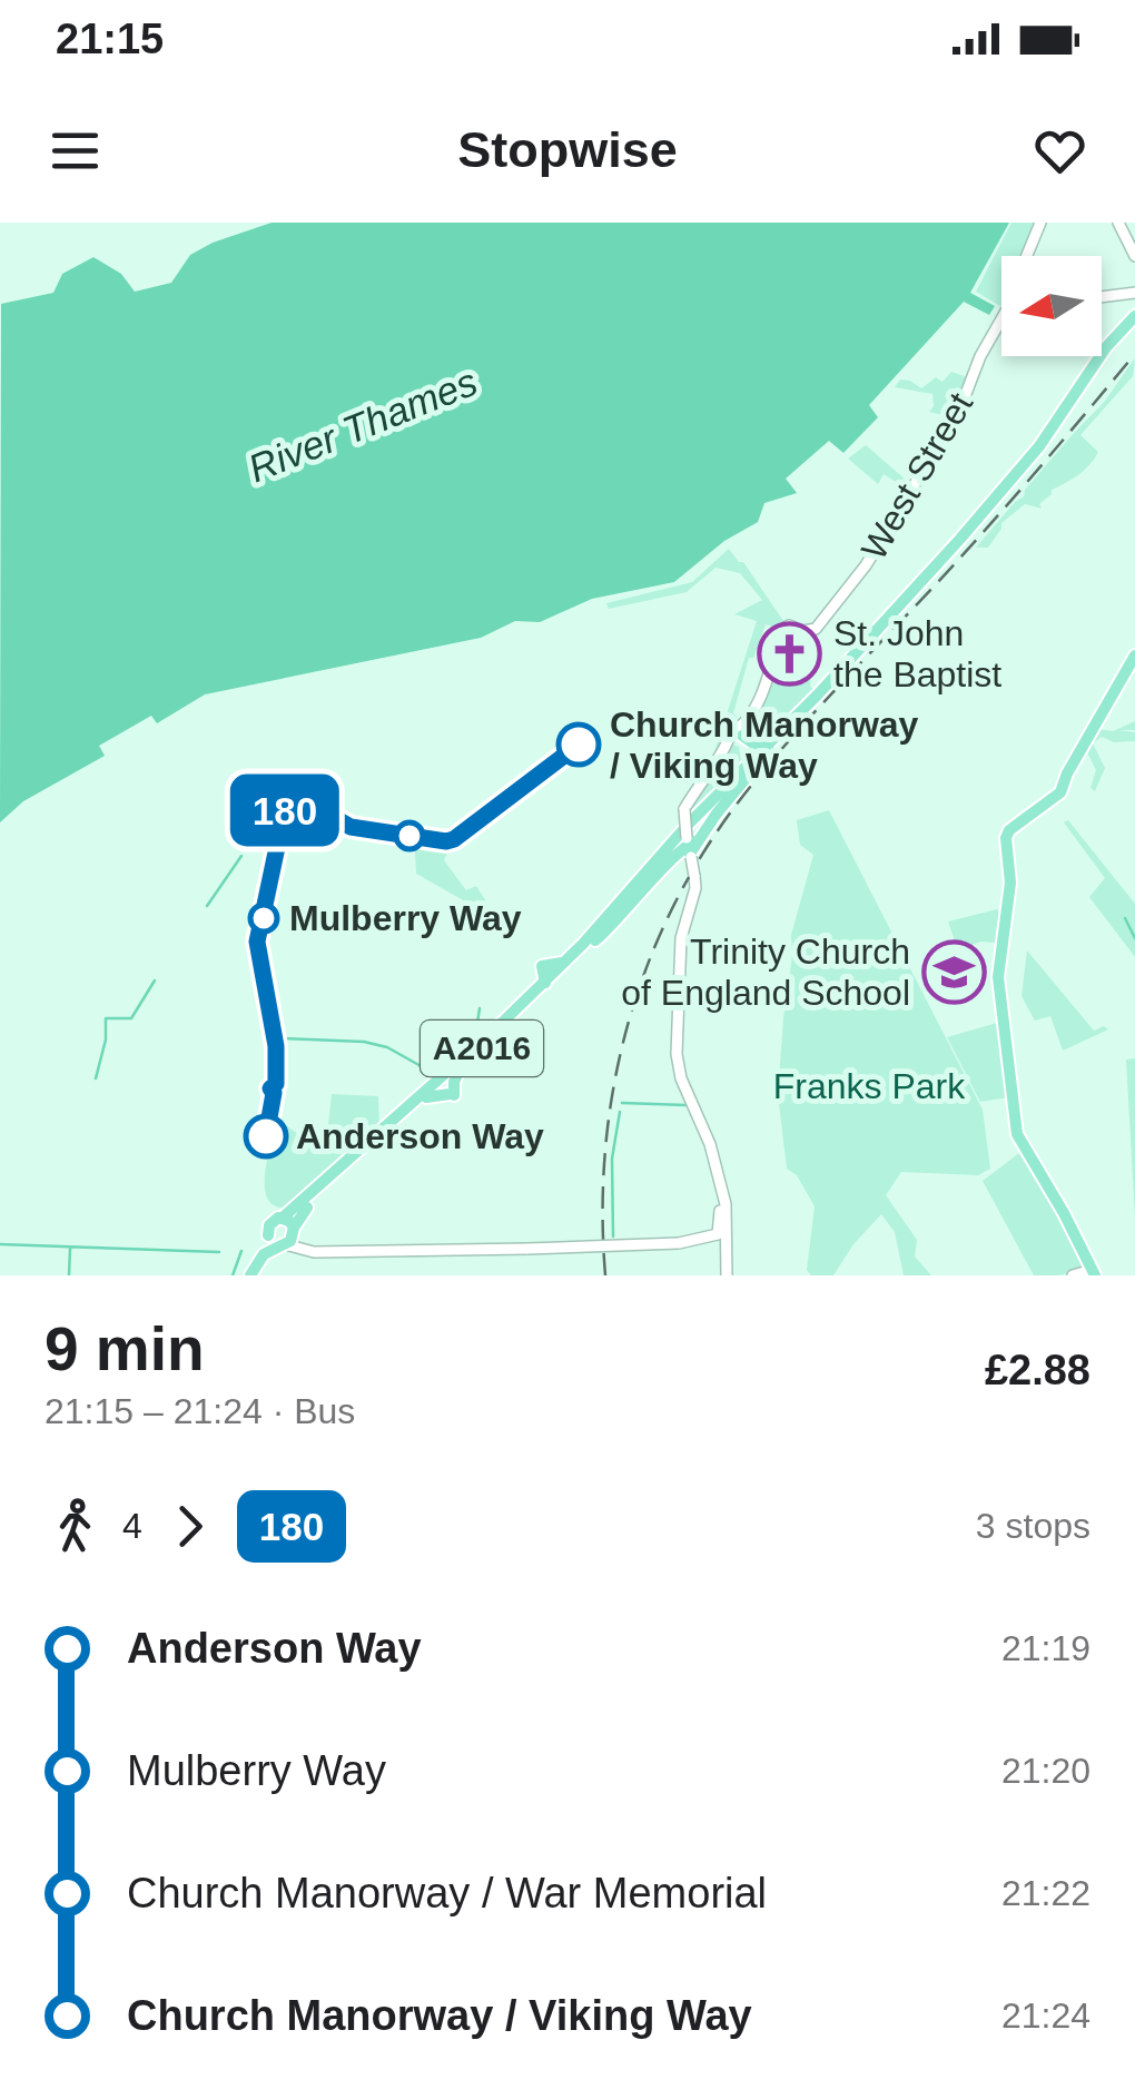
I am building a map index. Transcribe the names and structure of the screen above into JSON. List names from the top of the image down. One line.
{"streets":{"main road":["West Street","A2016"]},"water":["River Thames"],"parks":["Franks Park"],"places":{"church":["St. John the Baptist"],"other":["Church Manorway / Viking Way","Mulberry Way","Anderson Way"],"school or university":["Trinity Church of England School"]},"lines":["bus line 180"],"north":"left","page":{"status":"21:15","header":"Stopwise","on_map":"180","heading":["9 min","21:15 – 21:24 · Bus","£2.88"],"legs":["4","180","3 stops"],"list":[{"name":"Anderson Way","value":"21:19"},{"name":"Mulberry Way","value":"21:20"},{"name":"Church Manorway / War Memorial","value":"21:22"},{"name":"Church Manorway / Viking Way","value":"21:24"}]}}
